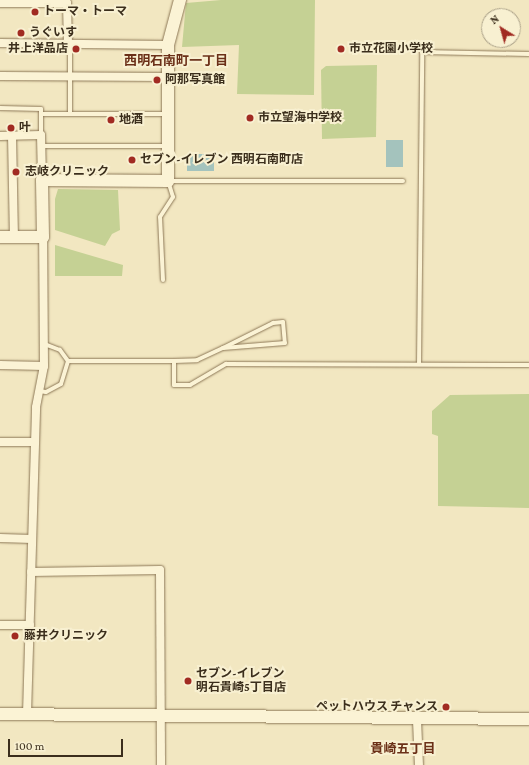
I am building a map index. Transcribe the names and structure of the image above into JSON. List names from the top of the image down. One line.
{"districts":["西明石南町一丁目","貴崎五丁目"],"places":["トーマ・トーマ","うぐいす","井上洋品店","市立花園小学校","阿那写真館","市立望海中学校","地酒","叶","セブン-イレブン 西明石南町店","志岐クリニック","藤井クリニック","セブン-イレブン 明石貴崎5丁目店","ペットハウス チャンス"],"scale_bar":"100 m","north":"top left"}
